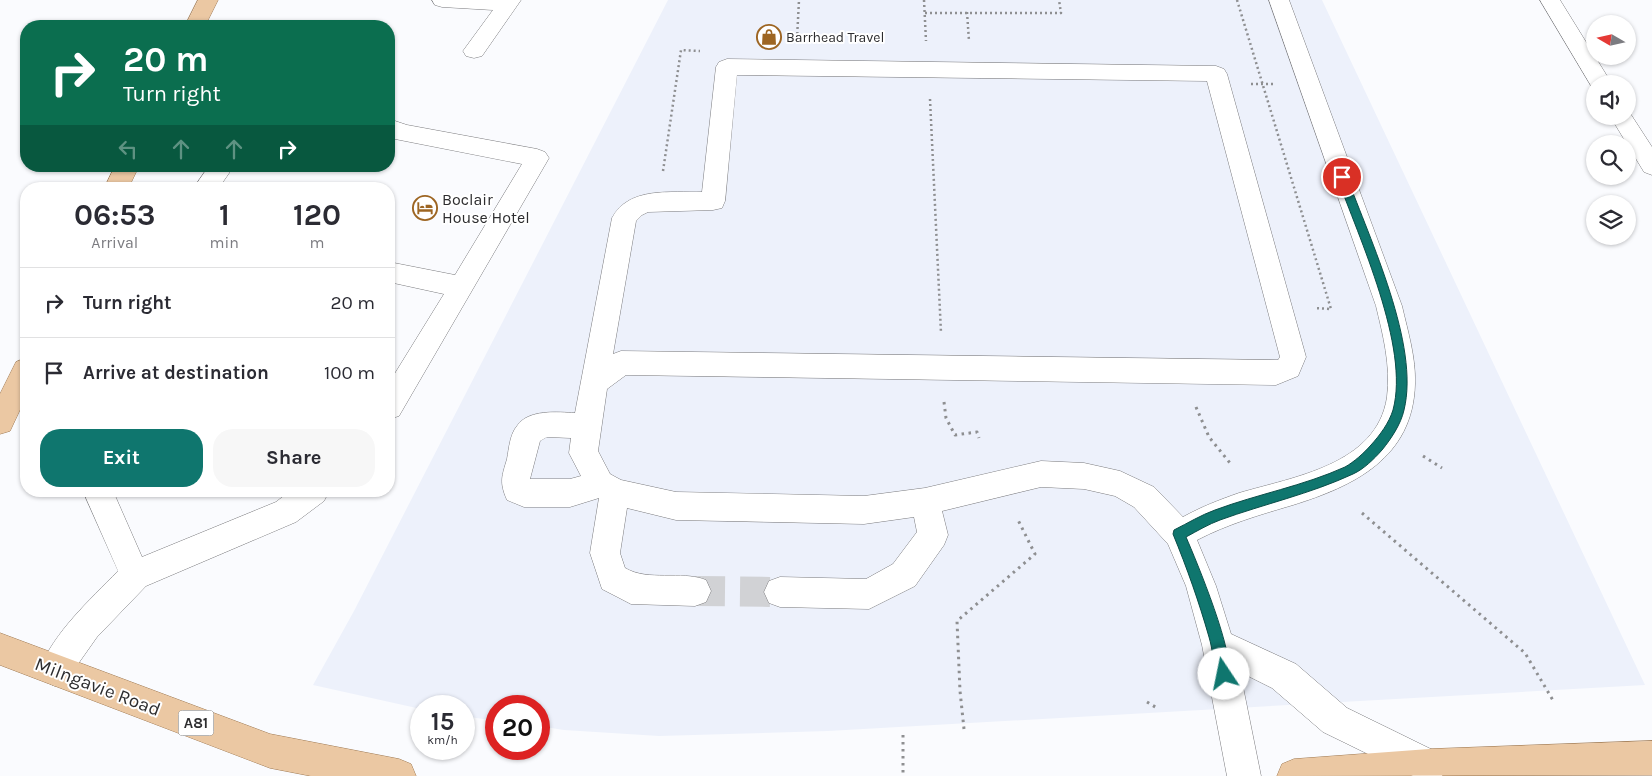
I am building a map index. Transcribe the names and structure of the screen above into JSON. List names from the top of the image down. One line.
{"streets":{"main road":["Milngavie Road","A81"]},"places":{"shop":["Barrhead Travel"],"hotel":["Boclair House Hotel"]},"north":"left","page":{"turn":["20 m","Turn right"],"eta":["06:53","Arrival","1","min","120","m"],"list":[{"name":"Turn right","value":"20 m"},{"name":"Arrive at destination","value":"100 m"}],"buttons":["Exit","Share"],"speed":"15 km/h","limit":"20"}}
